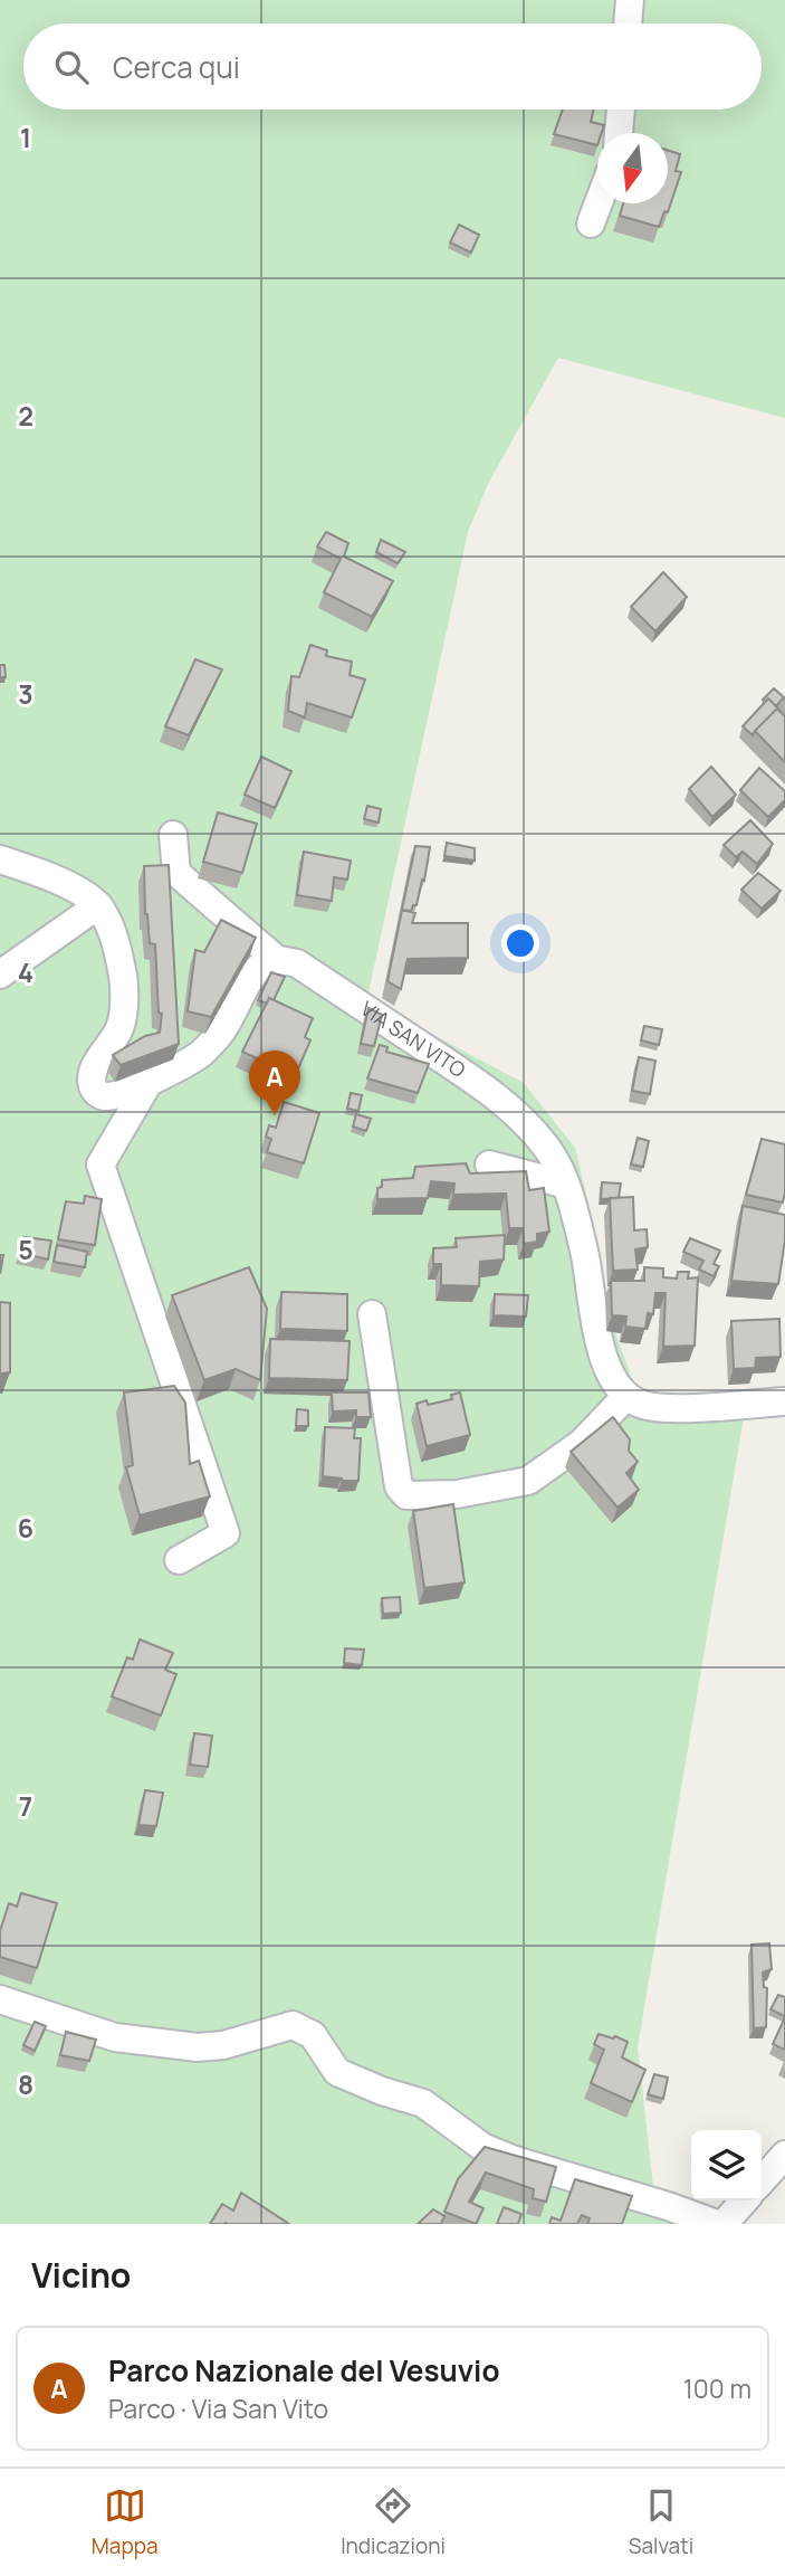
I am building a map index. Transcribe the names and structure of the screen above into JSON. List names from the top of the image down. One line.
{"streets":{"street":["VIA SAN VITO"]},"north":"bottom","page":{"search":"Cerca qui","pins":"A","heading":"Vicino","list":[{"mark":"A","name":"Parco Nazionale del Vesuvio","note":"Parco · Via San Vito","value":"100 m"}],"nav":["Mappa","Indicazioni","Salvati"]},"grid":{"rows":["1","2","3","4","5","6","7","8"]}}
